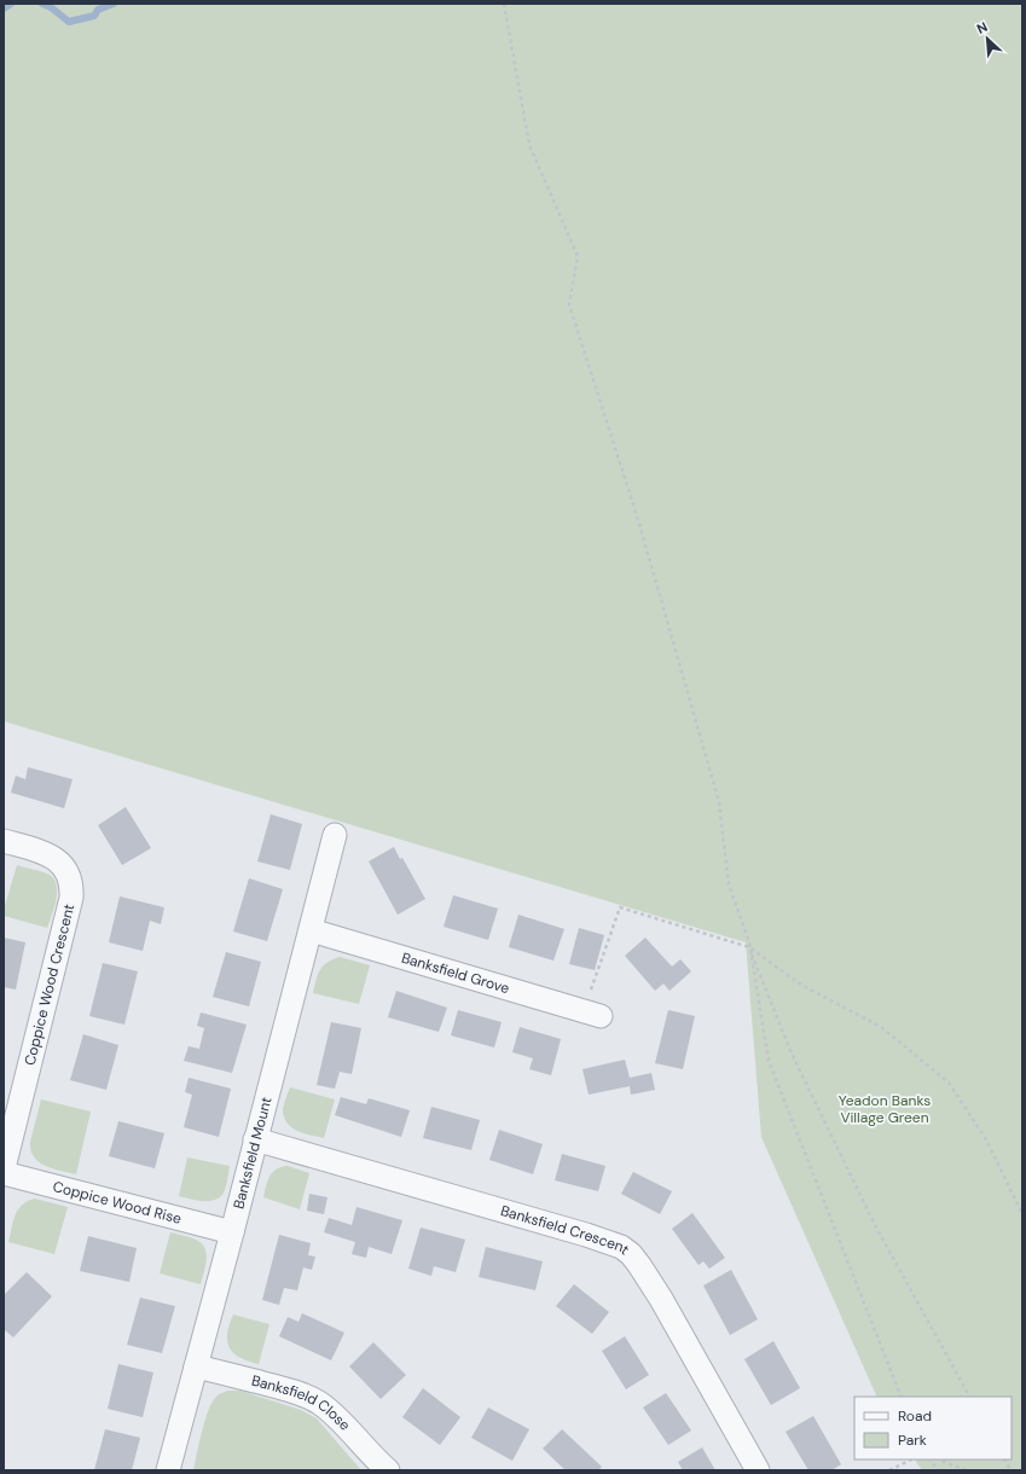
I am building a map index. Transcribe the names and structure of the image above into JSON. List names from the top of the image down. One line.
{"streets":{"street":["Banksfield Grove","Coppice Wood Crescent","Banksfield Mount","Coppice Wood Rise","Banksfield Crescent","Banksfield Close"]},"crossings":[["Banksfield Grove","Banksfield Mount"],["Banksfield Mount","Coppice Wood Rise"],["Banksfield Mount","Banksfield Crescent"],["Banksfield Mount","Banksfield Close"]],"parks":["Yeadon Banks Village Green"],"legend":["Road","Park"],"north":"top left"}
